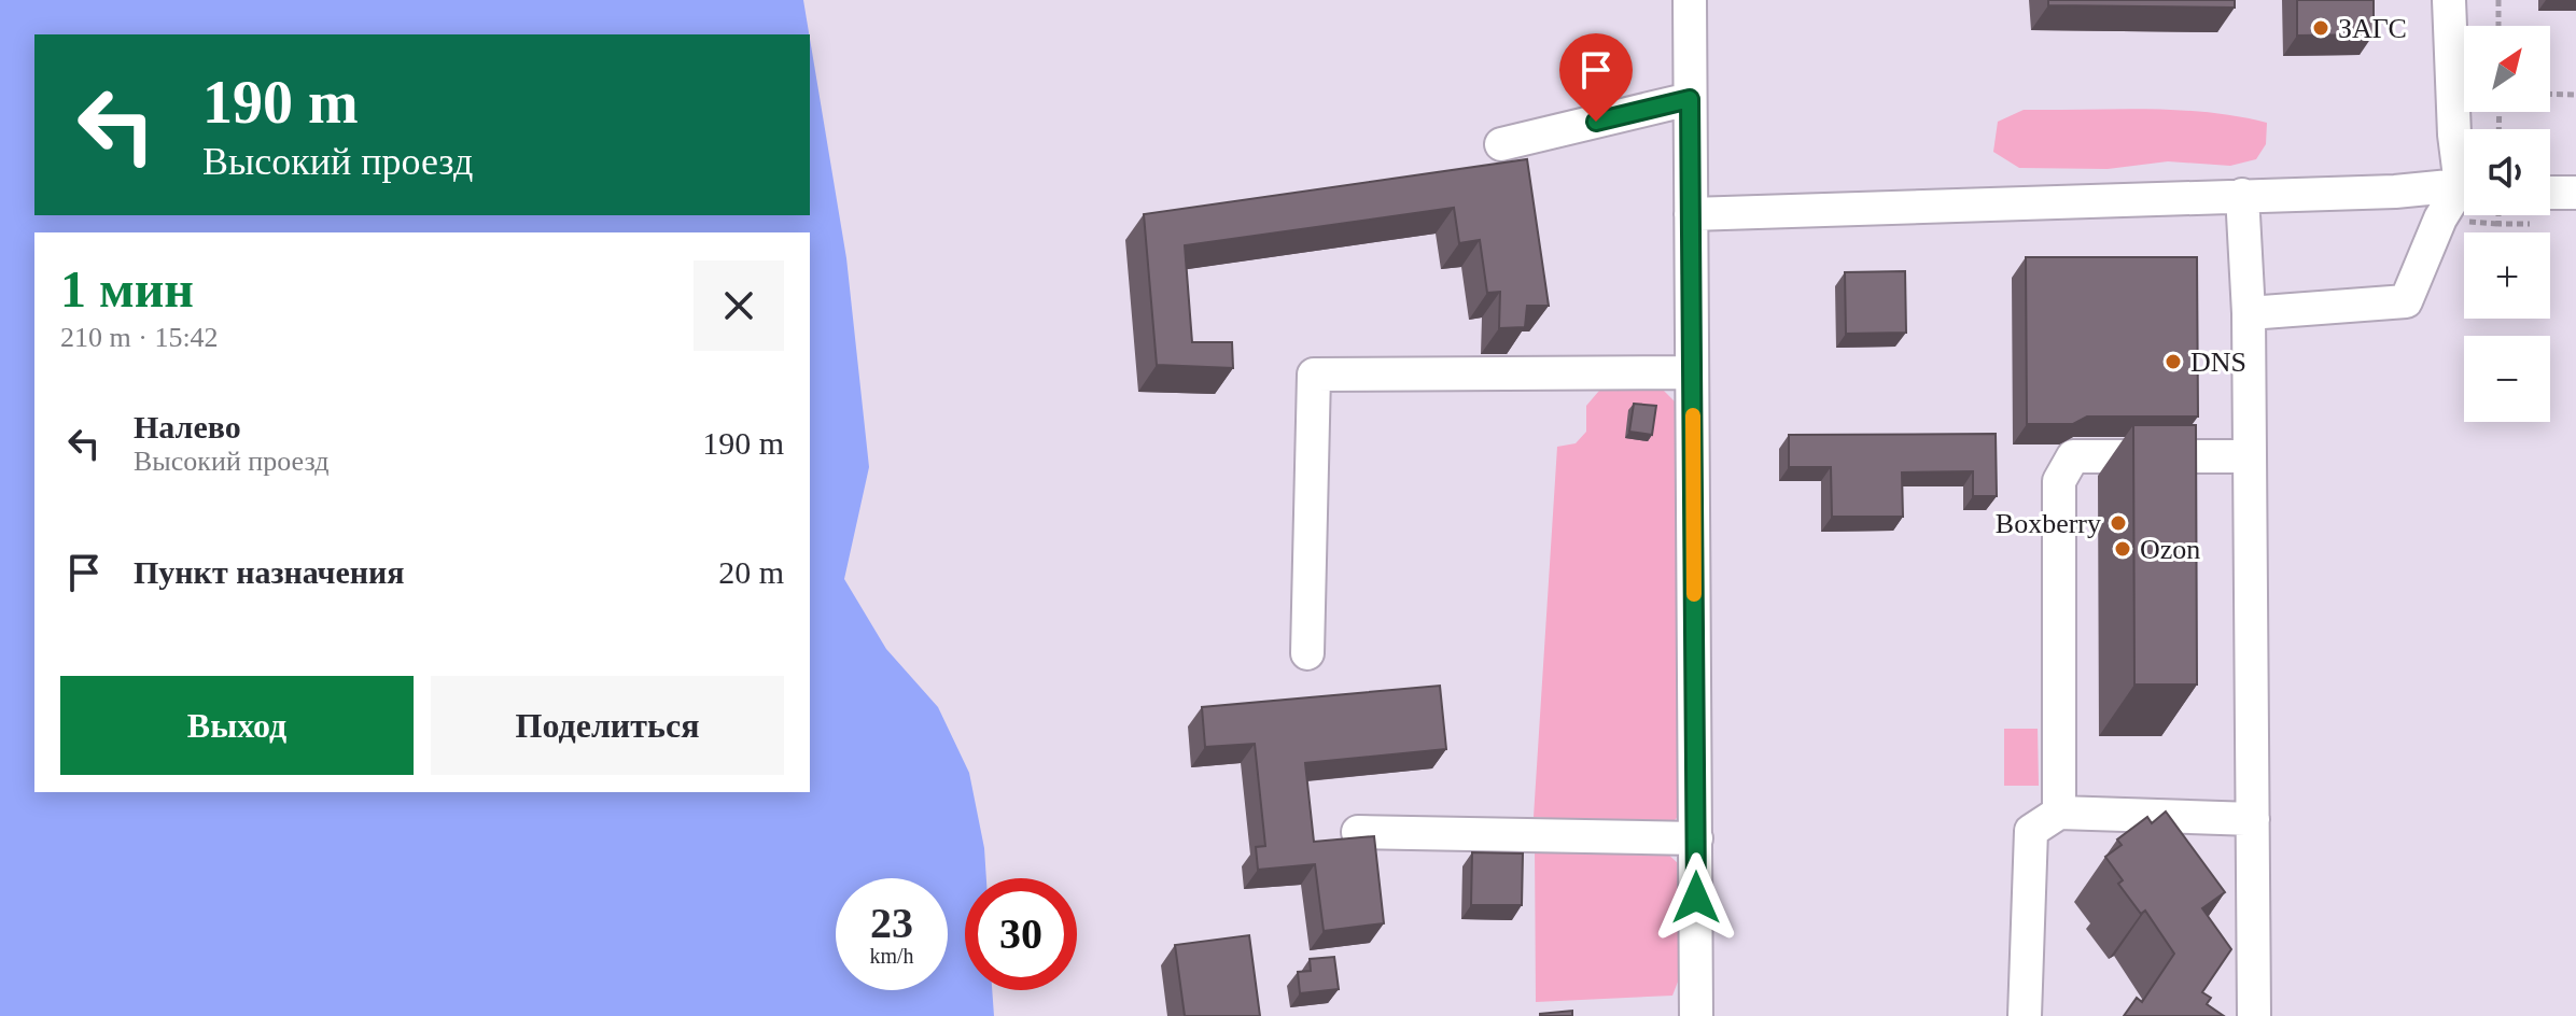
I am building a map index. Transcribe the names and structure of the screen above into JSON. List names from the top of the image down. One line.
{"places":["ЗАГС","DNS","Boxberry","Ozon"],"north":"top right","page":{"map_buttons":["+","−"],"turn":["190 m","Высокий проезд"],"heading":["1 мин","210 m · 15:42"],"list":[{"name":"Налево","note":"Высокий проезд","value":"190 m"},{"name":"Пункт назначения","value":"20 m"}],"buttons":["Выход","Поделиться"],"speed":"23 km/h","limit":"30"}}
